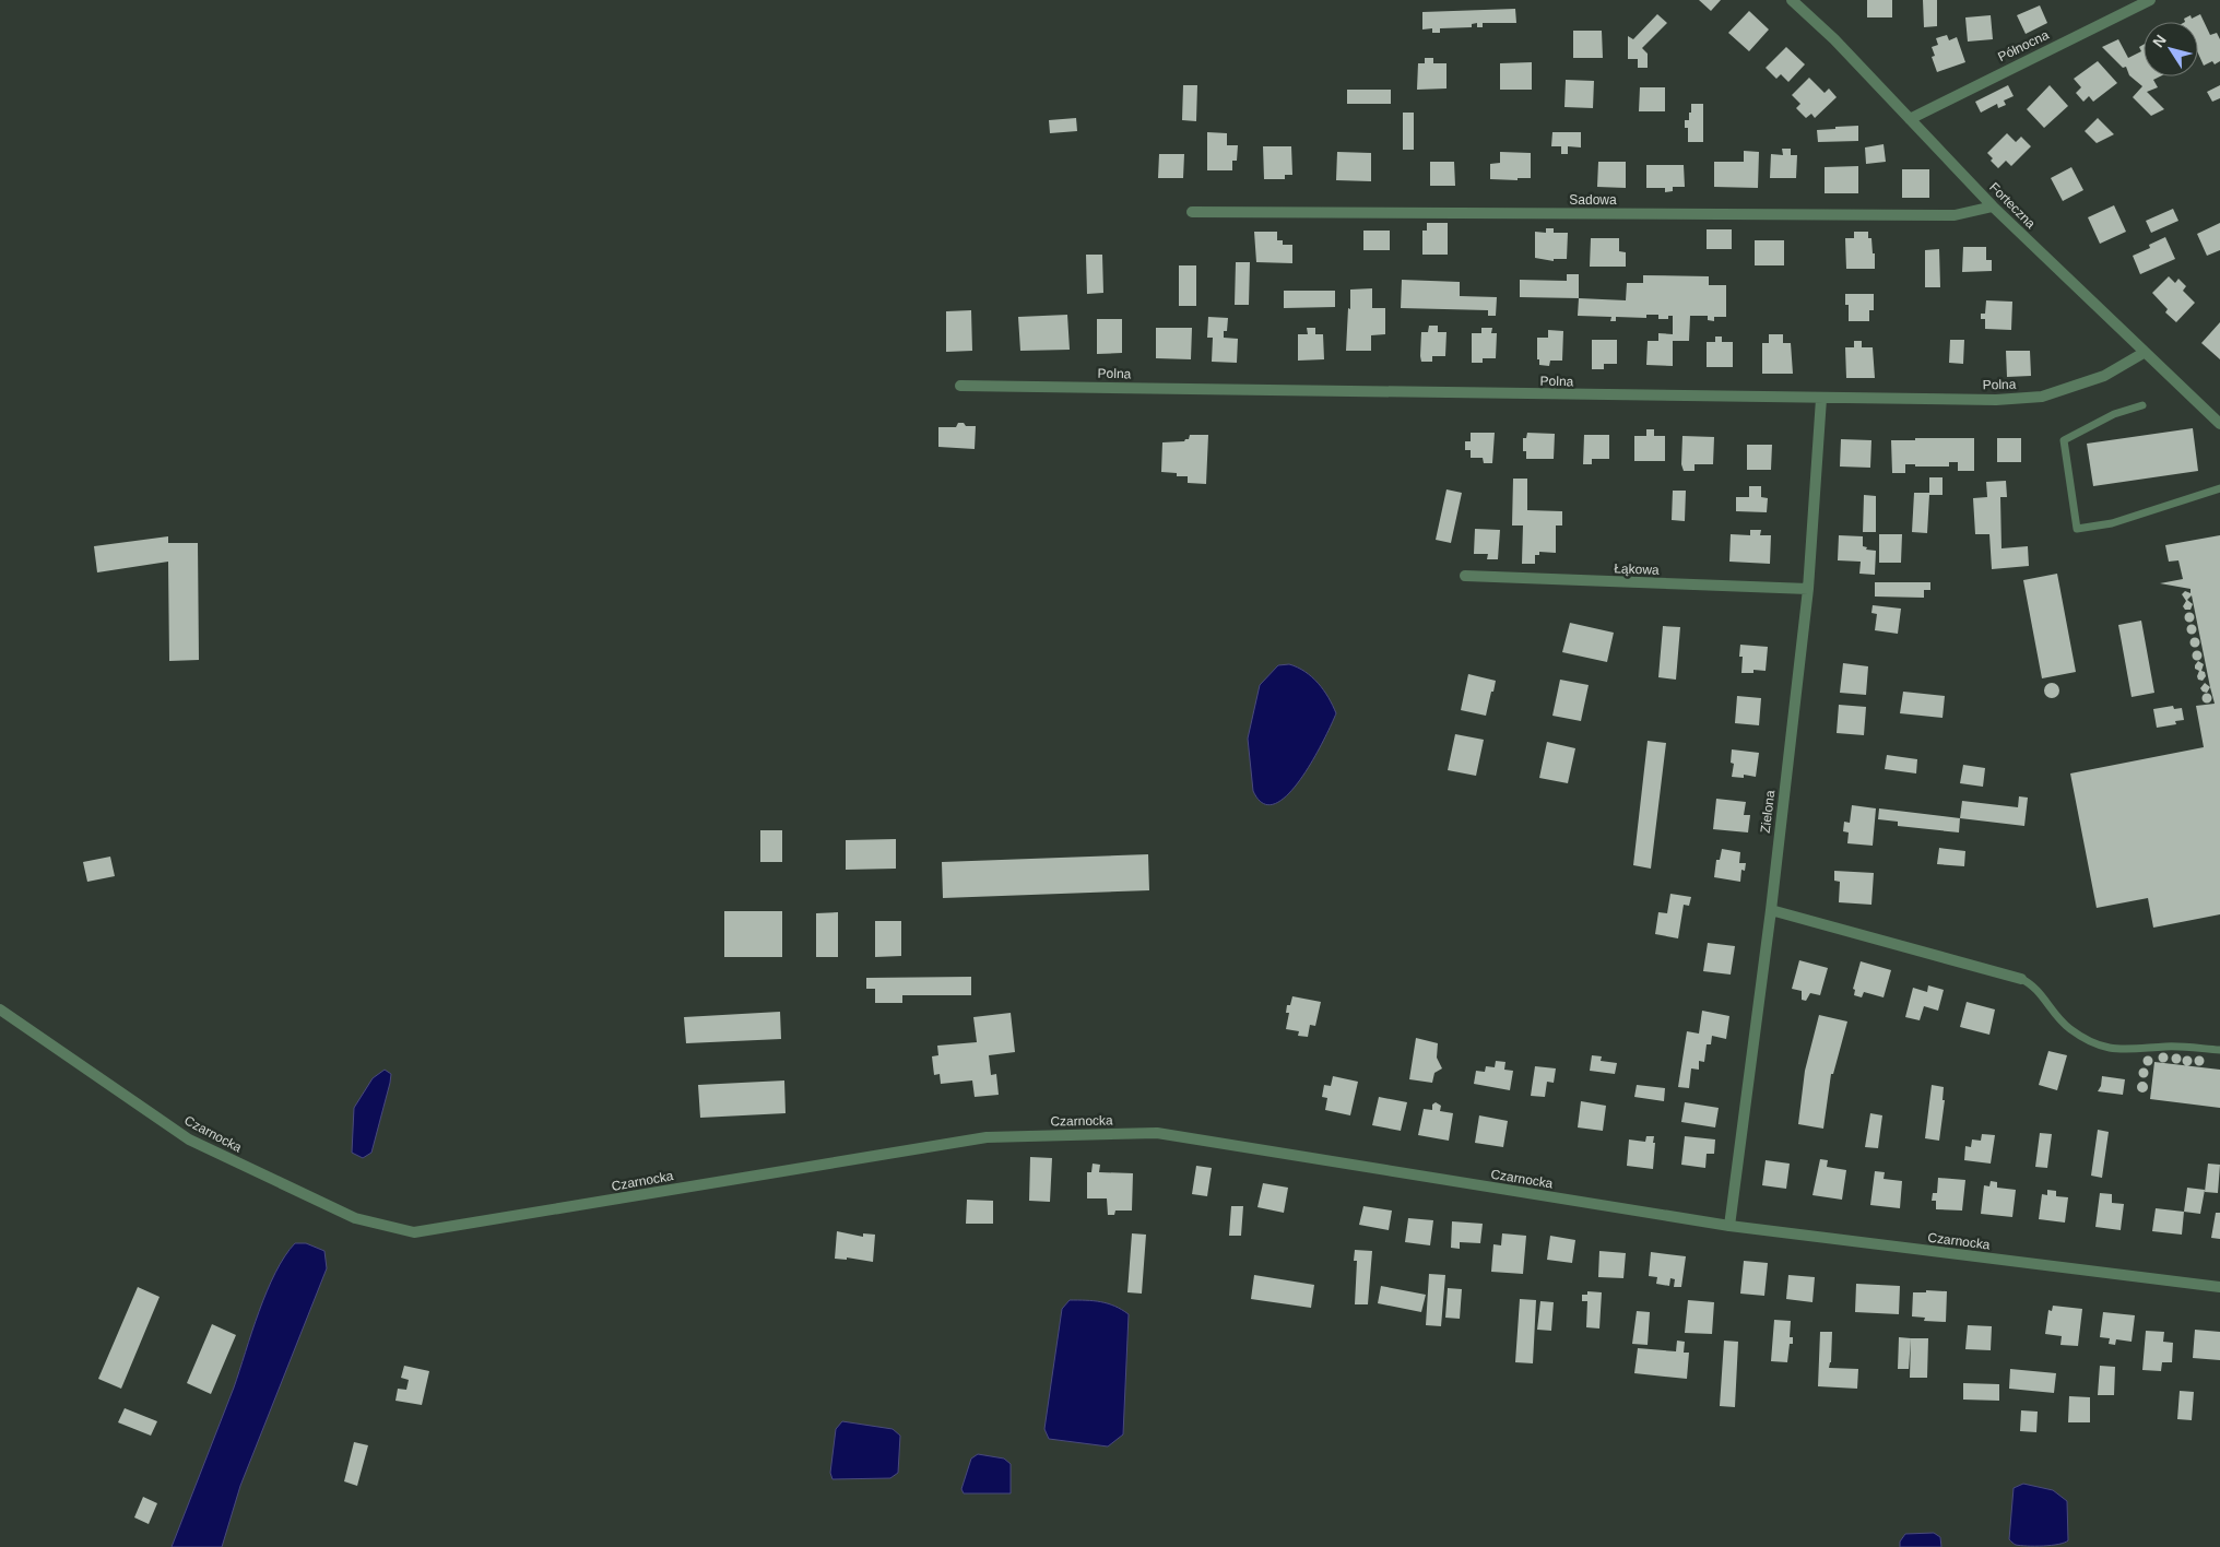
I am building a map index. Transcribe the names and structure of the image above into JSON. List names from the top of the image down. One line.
{"streets":{"street":["Północna","Sadowa","Forteczna","Polna","Łąkowa","Zielona","Czarnocka"]},"crossings":[["Północna","Forteczna"],["Sadowa","Forteczna"],["Forteczna","Polna"],["Polna","Zielona"],["Łąkowa","Zielona"],["Zielona","Czarnocka"]],"north":"top left"}
